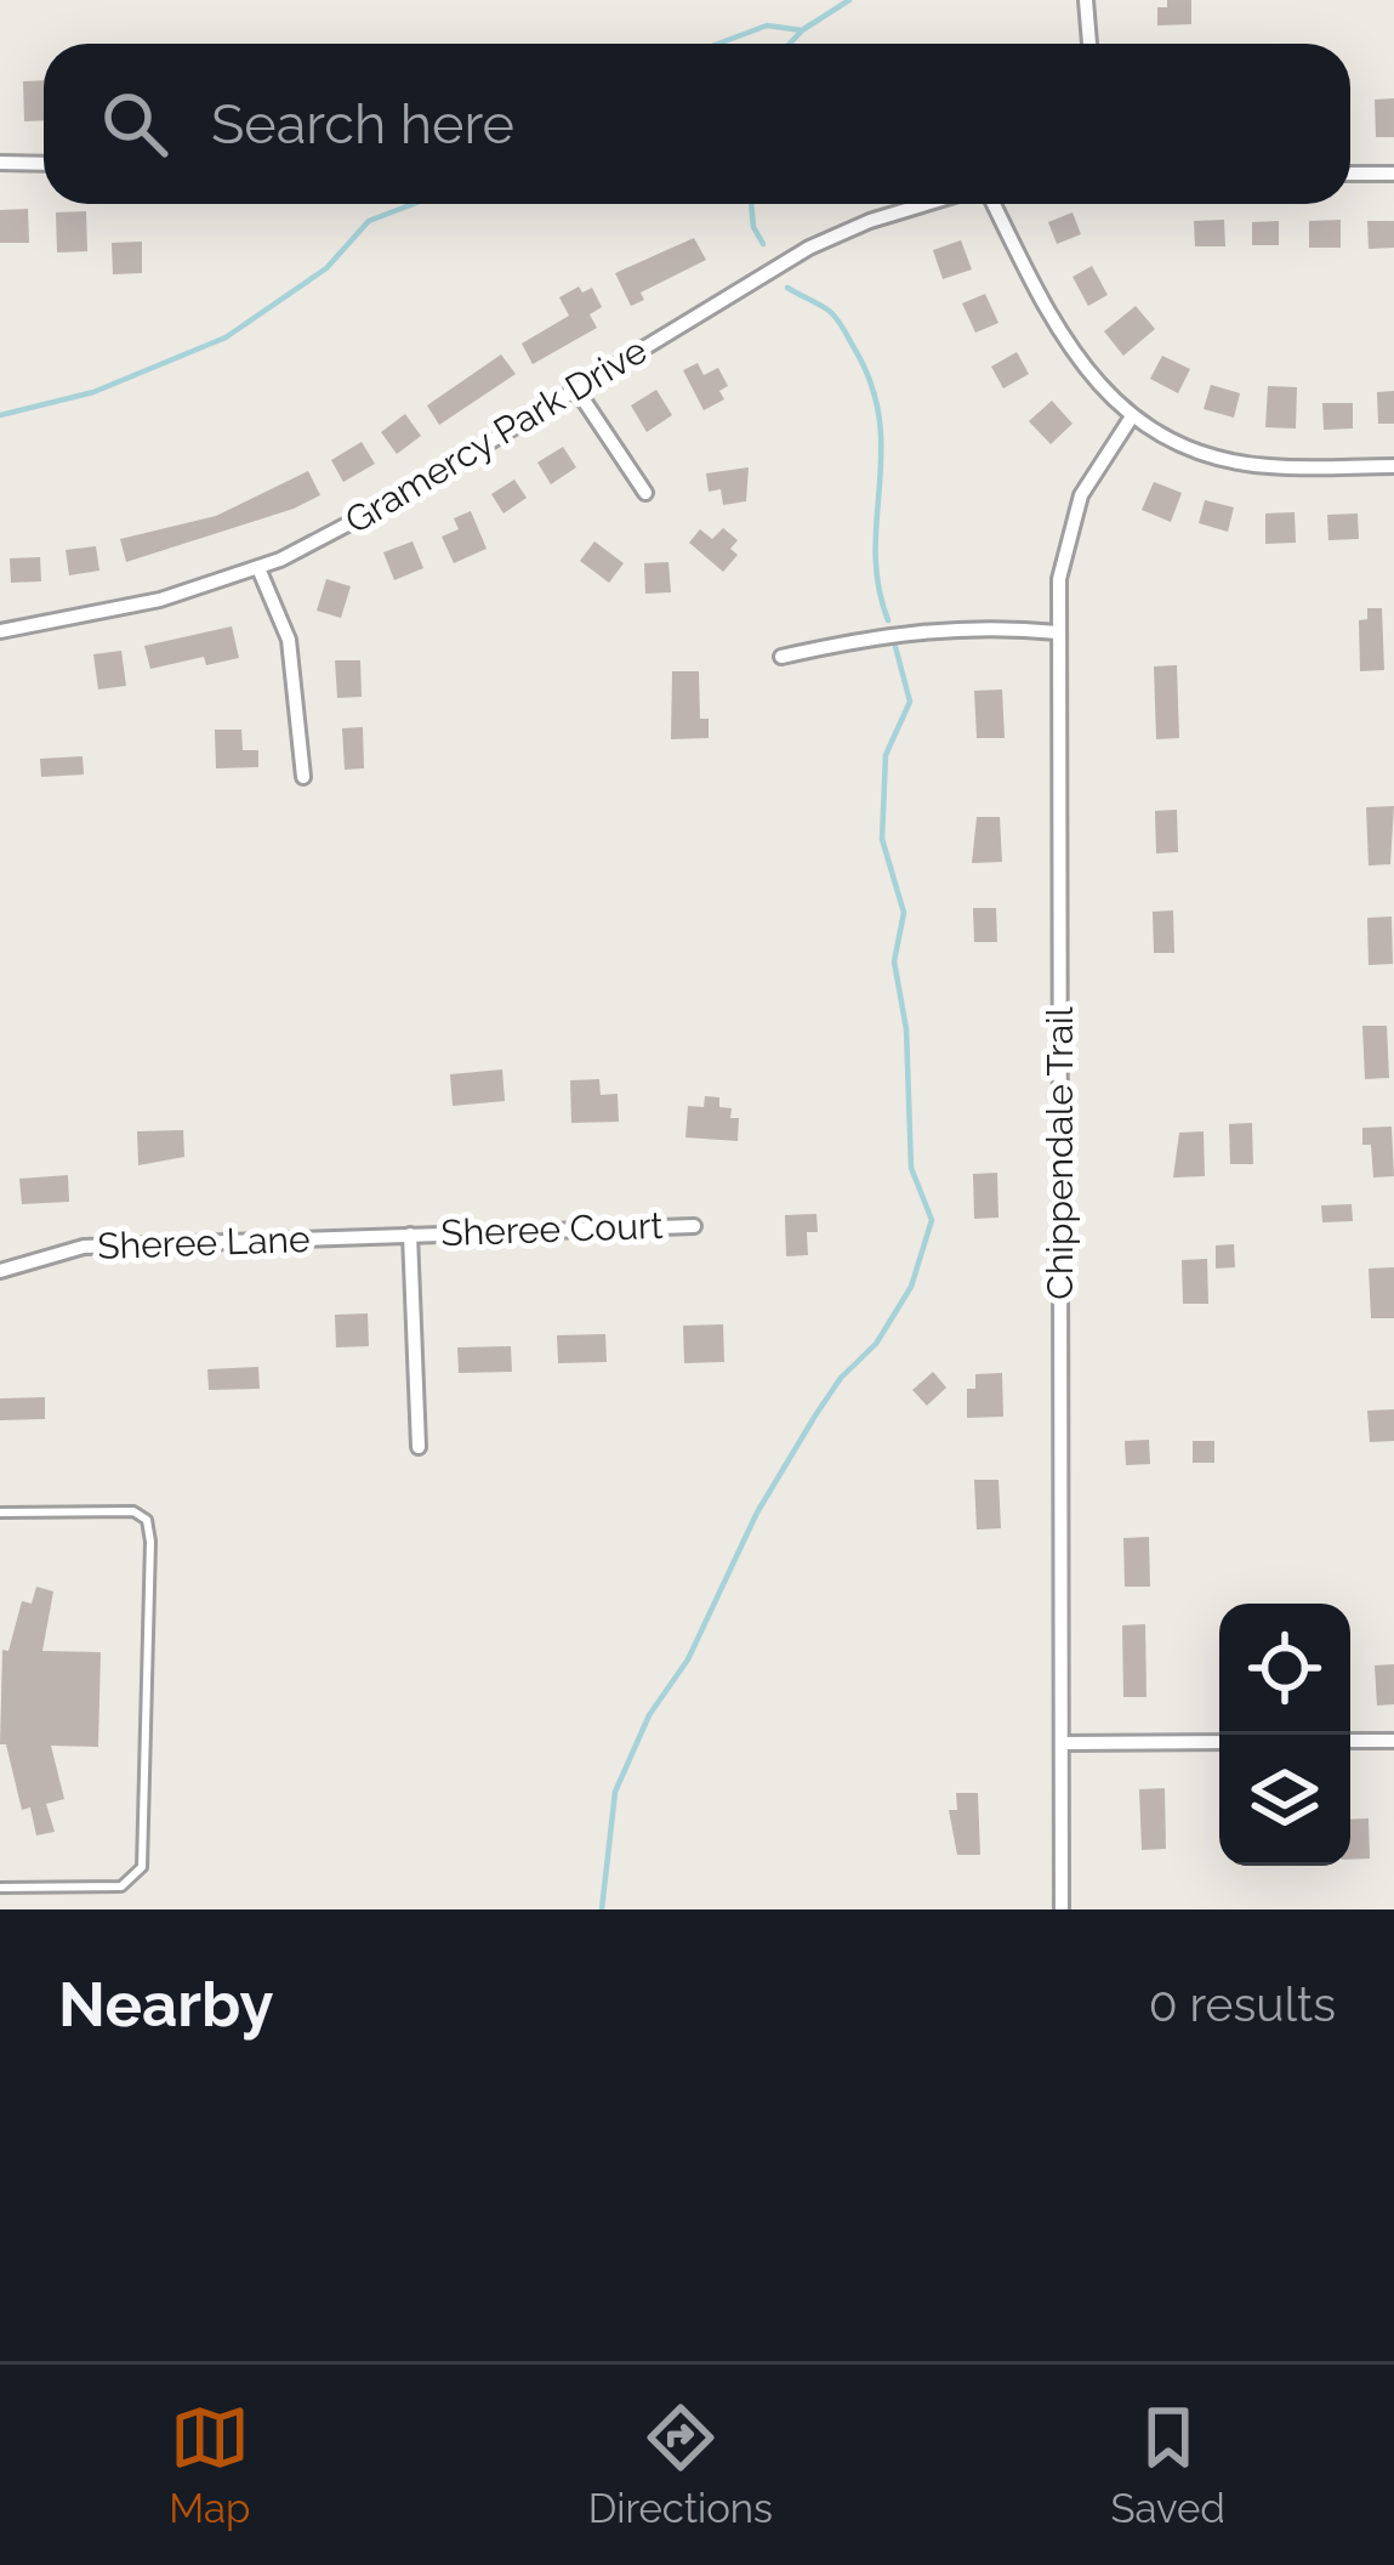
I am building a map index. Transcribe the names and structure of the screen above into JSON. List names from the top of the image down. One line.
{"streets":{"street":["Gramercy Park Drive","Chippendale Trail","Sheree Court","Sheree Lane"]},"crossings":[["Sheree Court","Sheree Lane"]],"page":{"search":"Search here","heading":["Nearby","0 results"],"nav":["Map","Directions","Saved"]}}
